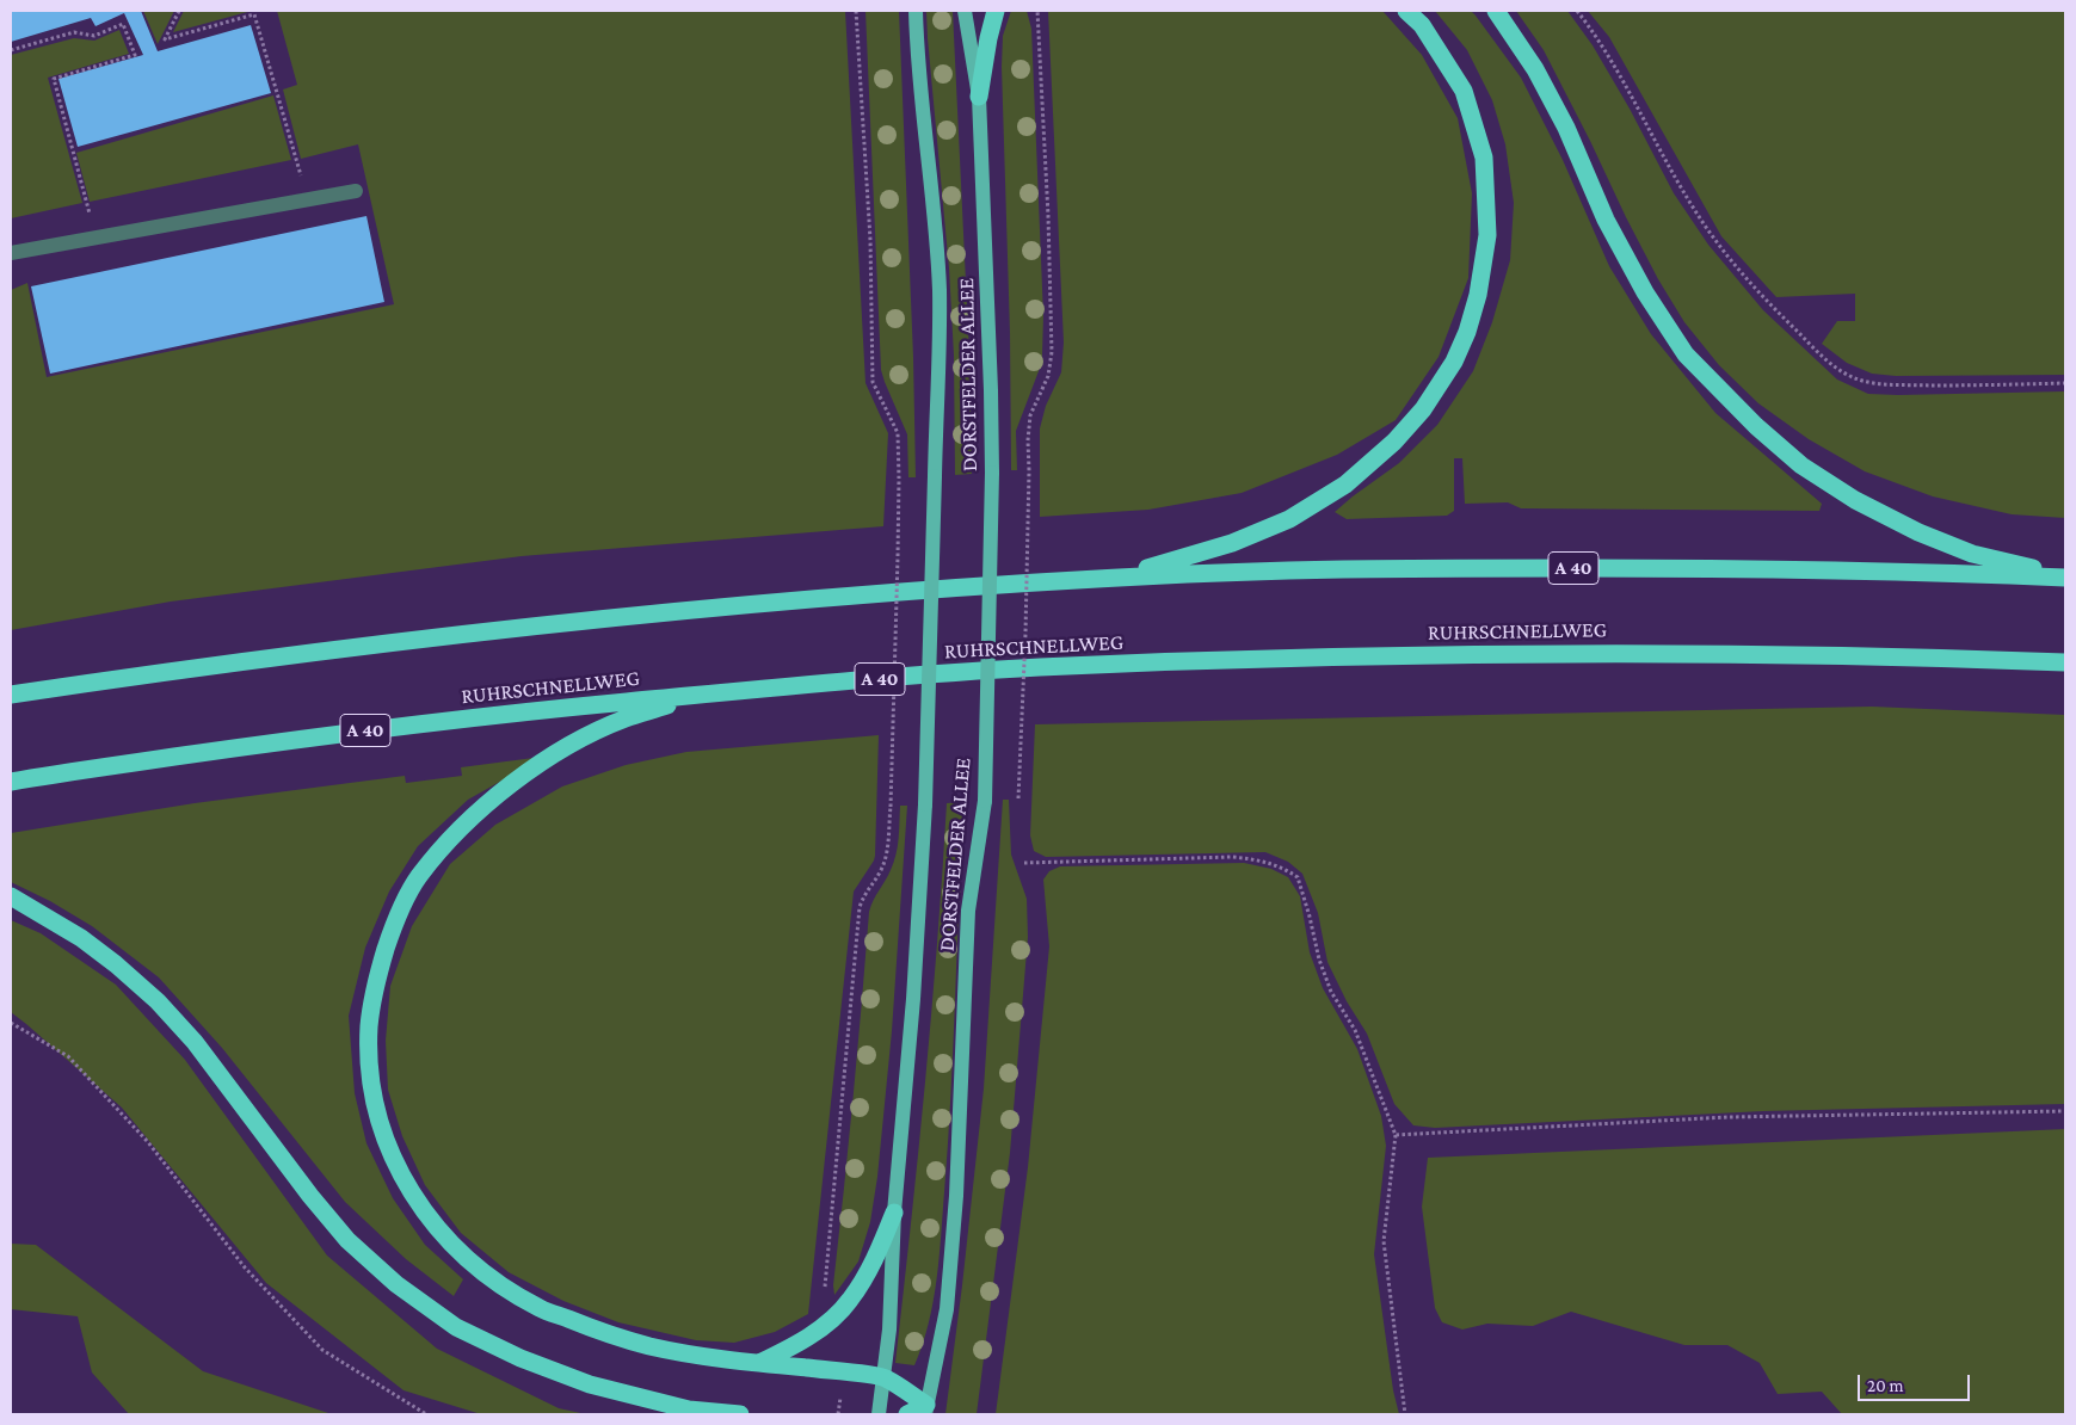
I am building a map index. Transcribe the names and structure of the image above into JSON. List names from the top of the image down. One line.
{"streets":{"highway":["A 40","RUHRSCHNELLWEG"],"main road":["DORSTFELDER ALLEE"]},"scale_bar":"20 m"}
